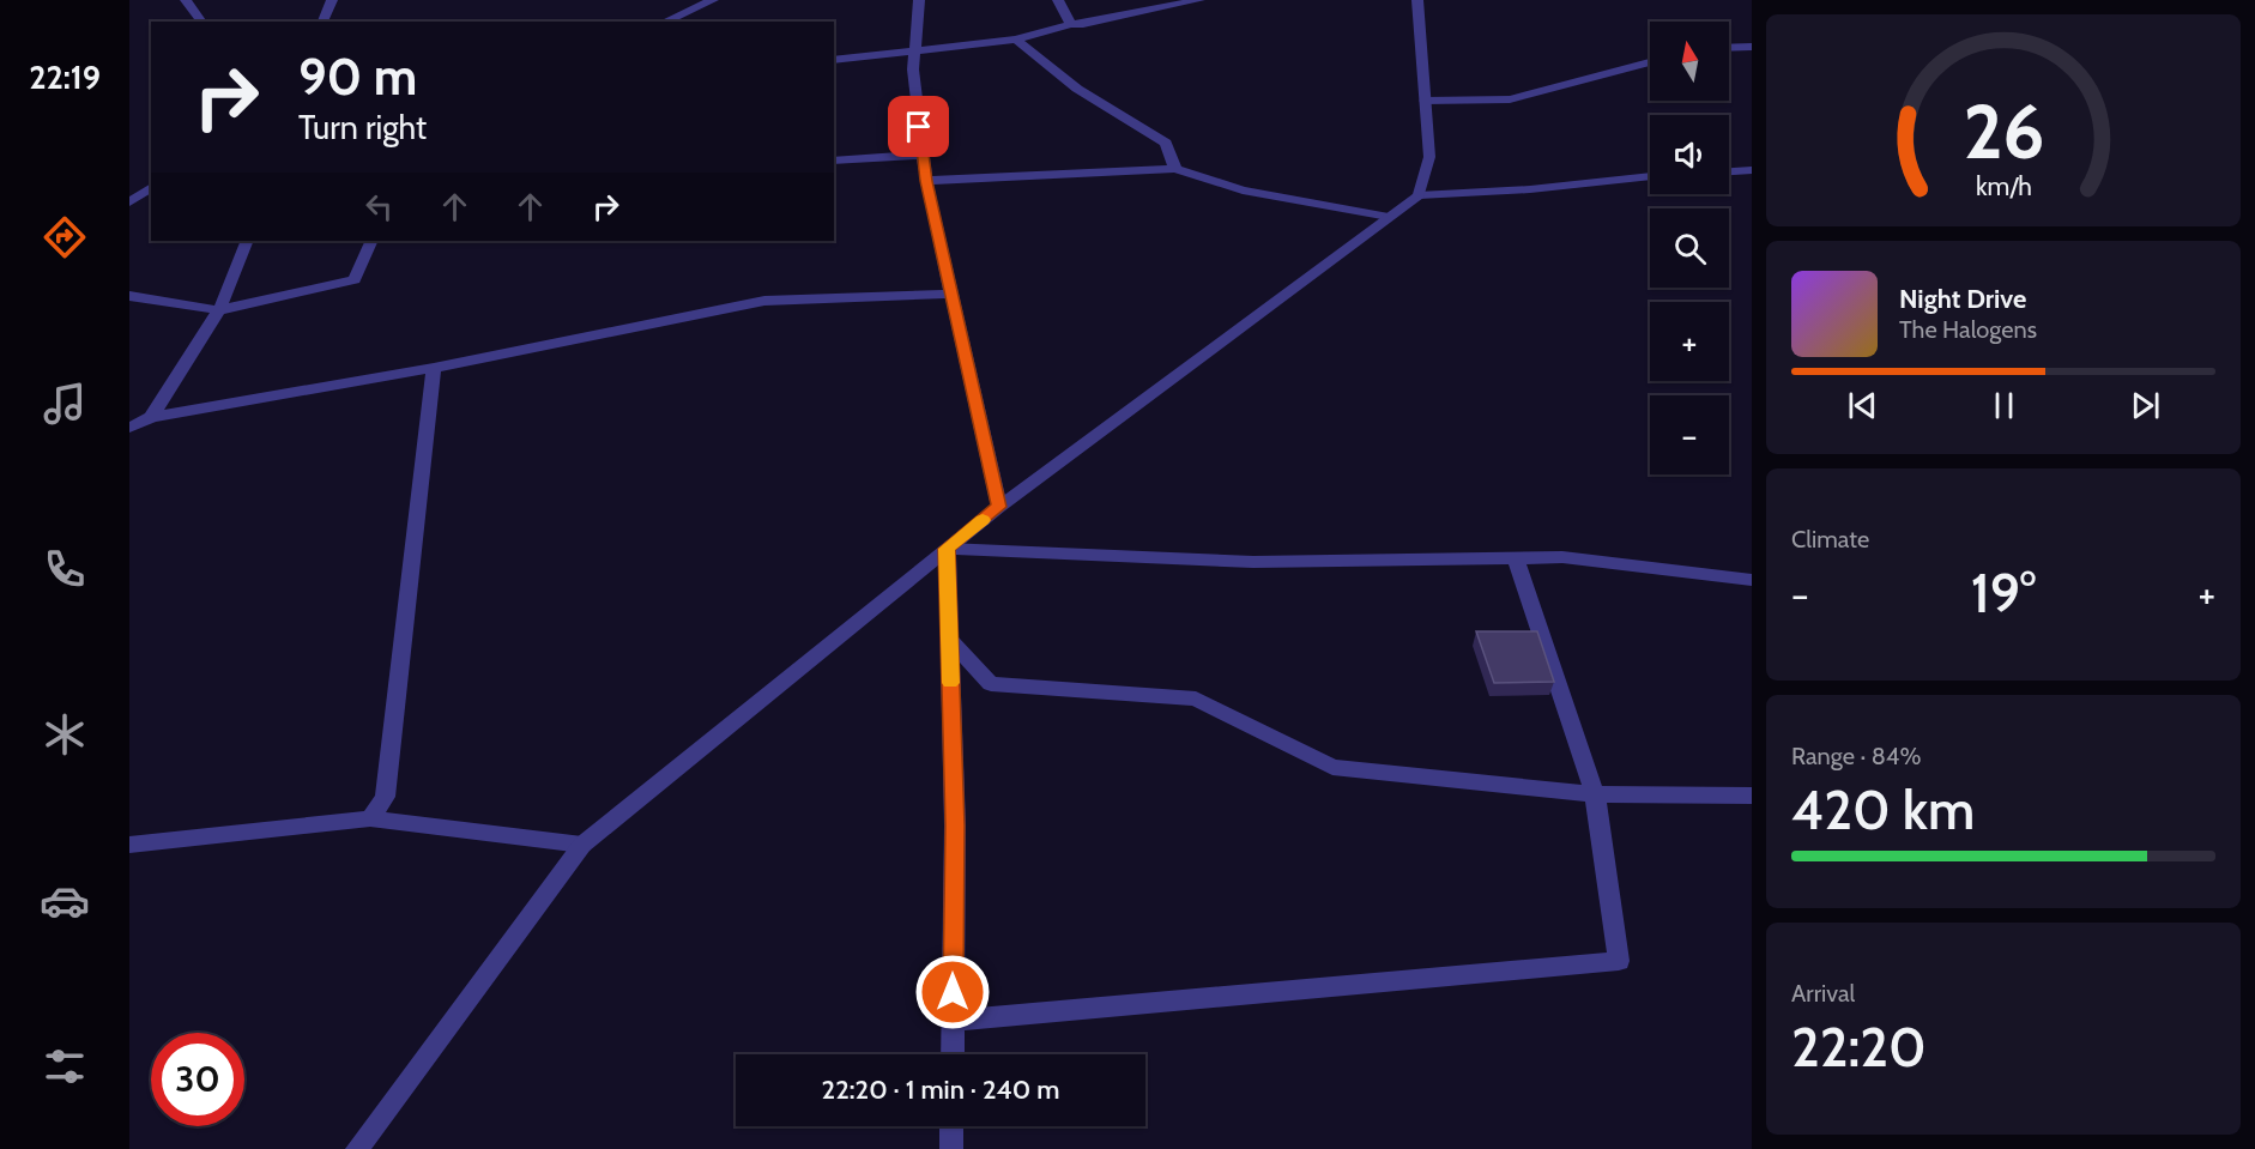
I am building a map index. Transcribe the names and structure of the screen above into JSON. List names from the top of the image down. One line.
{"north":"top","page":{"tabs":"22:19","map_buttons":["+","−"],"turn":["90 m","Turn right"],"song":["Night Drive","The Halogens"],"tile":["Climate",["Range · 84%","420 km"],["Arrival","22:20"]],"heat":["−","19°","+"],"limit":"30","trip":"22:20 · 1 min · 240 m","gauge":["26","km/h"]}}
